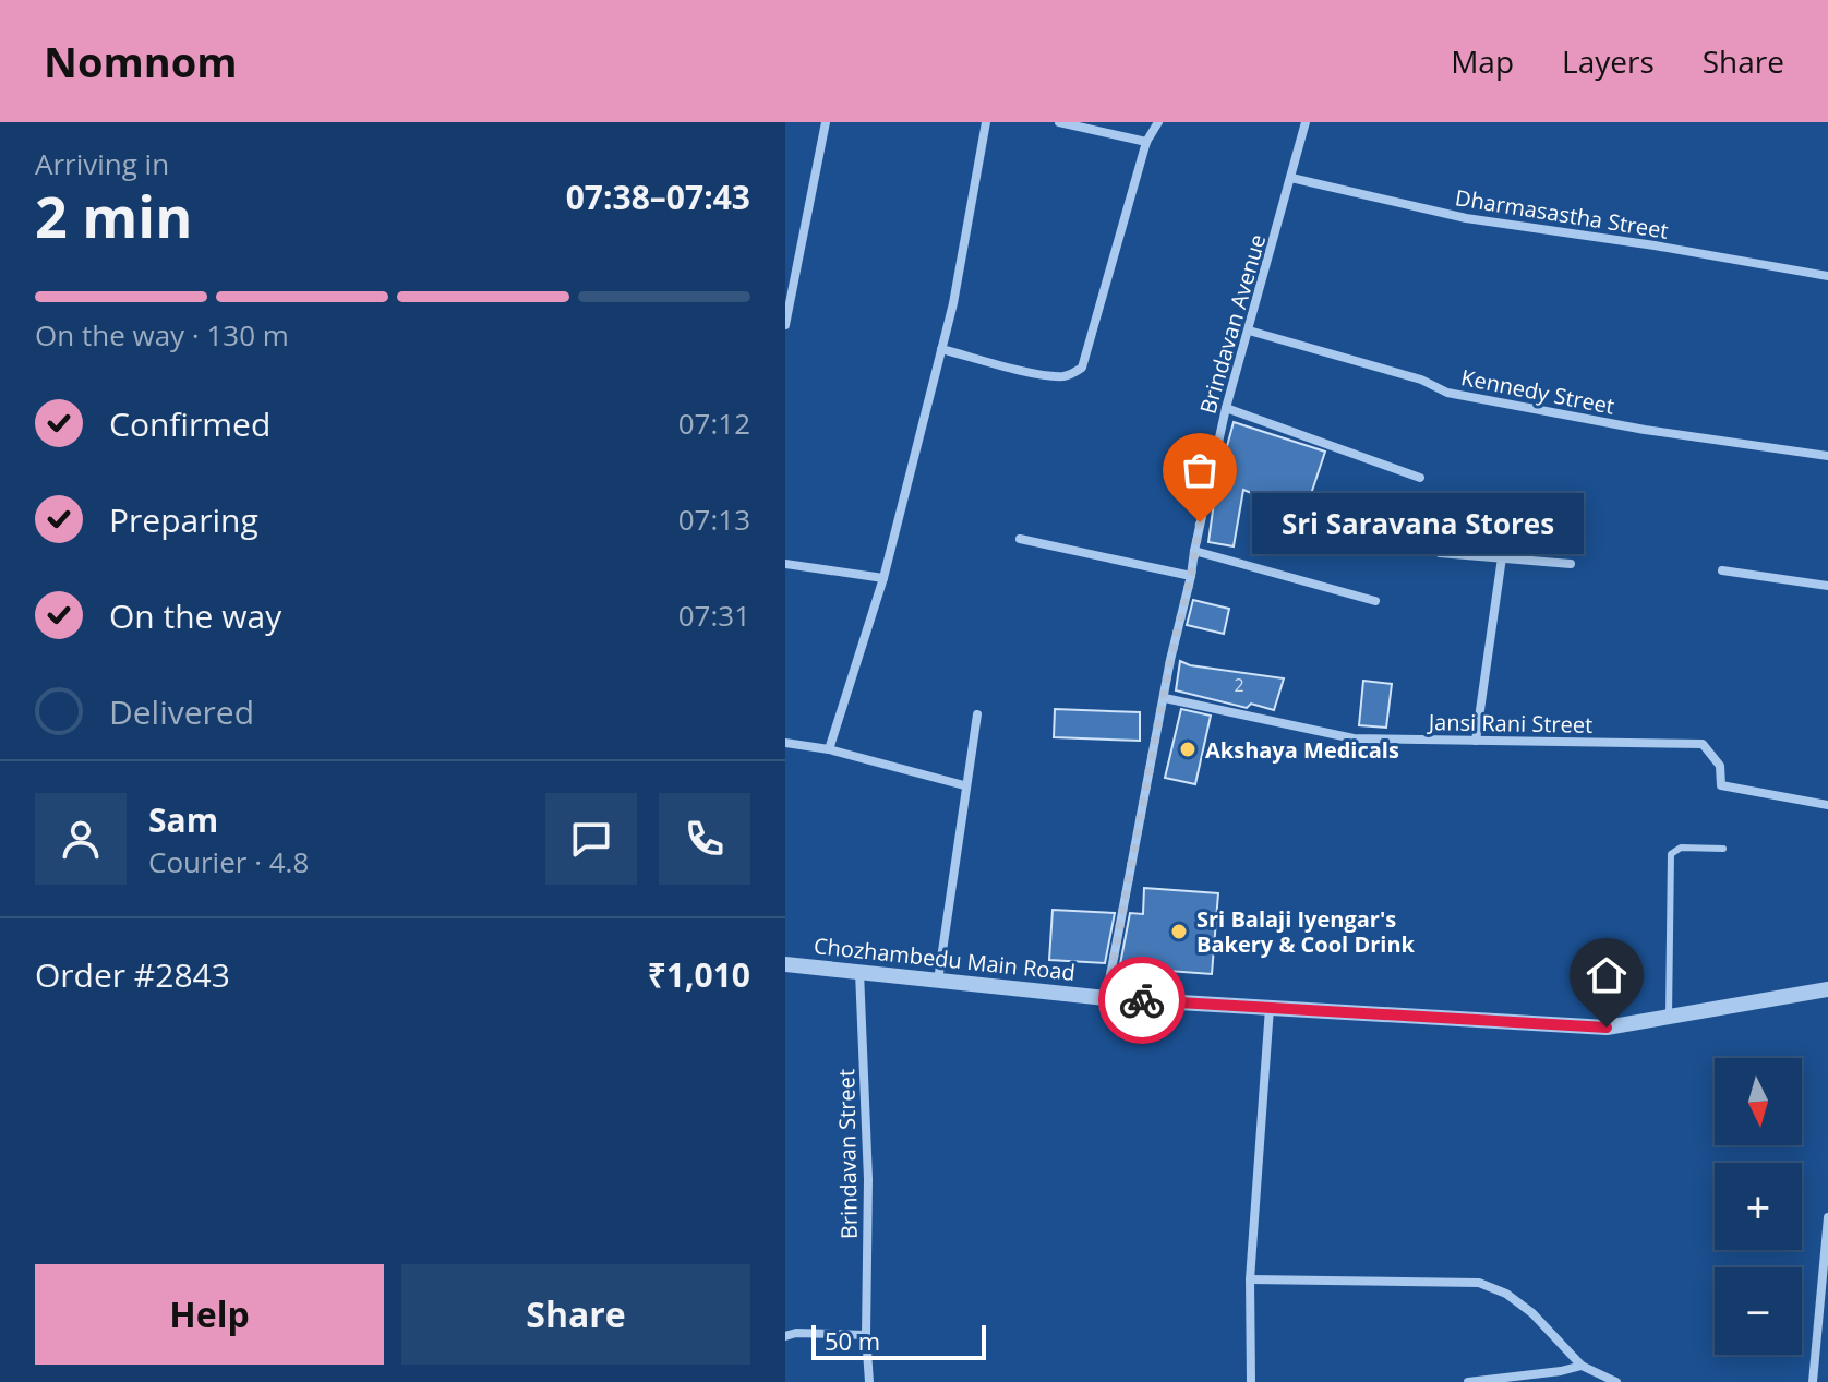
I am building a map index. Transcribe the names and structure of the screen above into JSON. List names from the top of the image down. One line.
{"streets":{"street":["Dharmasastha Street","Brindavan Avenue","Kennedy Street","Jansi Rani Street","Chozhambedu Main Road","Brindavan Street"]},"crossings":[["Dharmasastha Street","Brindavan Avenue"],["Brindavan Avenue","Kennedy Street"],["Brindavan Avenue","Jansi Rani Street"],["Brindavan Avenue","Chozhambedu Main Road"],["Chozhambedu Main Road","Brindavan Street"]],"places":["Sri Saravana Stores","Akshaya Medicals","Sri Balaji Iyengar's Bakery & Cool Drink"],"house_numbers":["2"],"scale_bar":"50 m","north":"bottom","page":{"header":"Nomnom","nav":["Map","Layers","Share"],"heading":["2 min","Arriving in","07:38–07:43"],"panel":["Sam","Courier · 4.8","Order #2843","₹1,010"],"bar":"On the way · 130 m","list":[["Confirmed","07:12"],["Preparing","07:13"],["On the way","07:31"],"Delivered"],"bubble":"Sri Saravana Stores","map_buttons":["+","−"],"buttons":["Help","Share"],"scale":"50 m"}}
